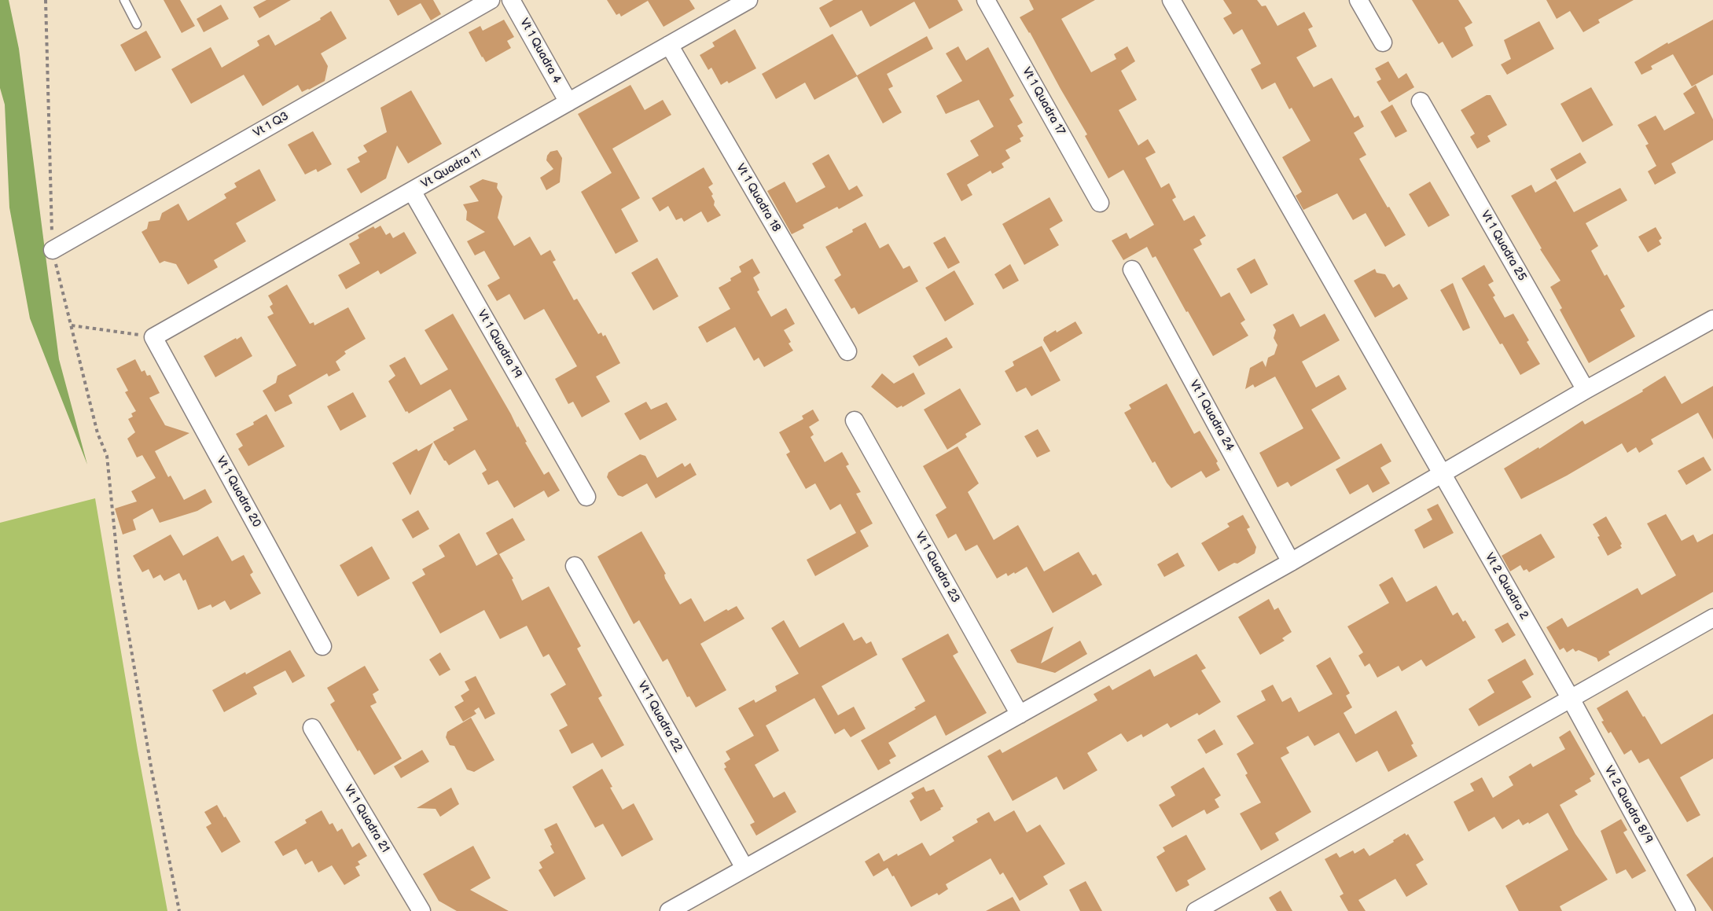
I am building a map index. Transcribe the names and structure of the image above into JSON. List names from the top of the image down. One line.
{"streets":{"street":["Vt 1 Quadra 4","Vt 1 Quadra 17","Vt 1 Q3","Vt Quadra 11","Vt 1 Quadra 18","Vt 1 Quadra 25","Vt 1 Quadra 19","Vt 1 Quadra 24","Vt 1 Quadra 20","Vt 1 Quadra 23","Vt 2 Quadra 2","Vt 1 Quadra 22","Vt 2 Quadra 8/9","Vt 1 Quadra 21"]},"crossings":[["Vt 1 Quadra 4","Vt Quadra 11"],["Vt Quadra 11","Vt 1 Quadra 18"],["Vt Quadra 11","Vt 1 Quadra 19"],["Vt Quadra 11","Vt 1 Quadra 20"],["Vt 2 Quadra 2","Vt 2 Quadra 8/9"]]}
